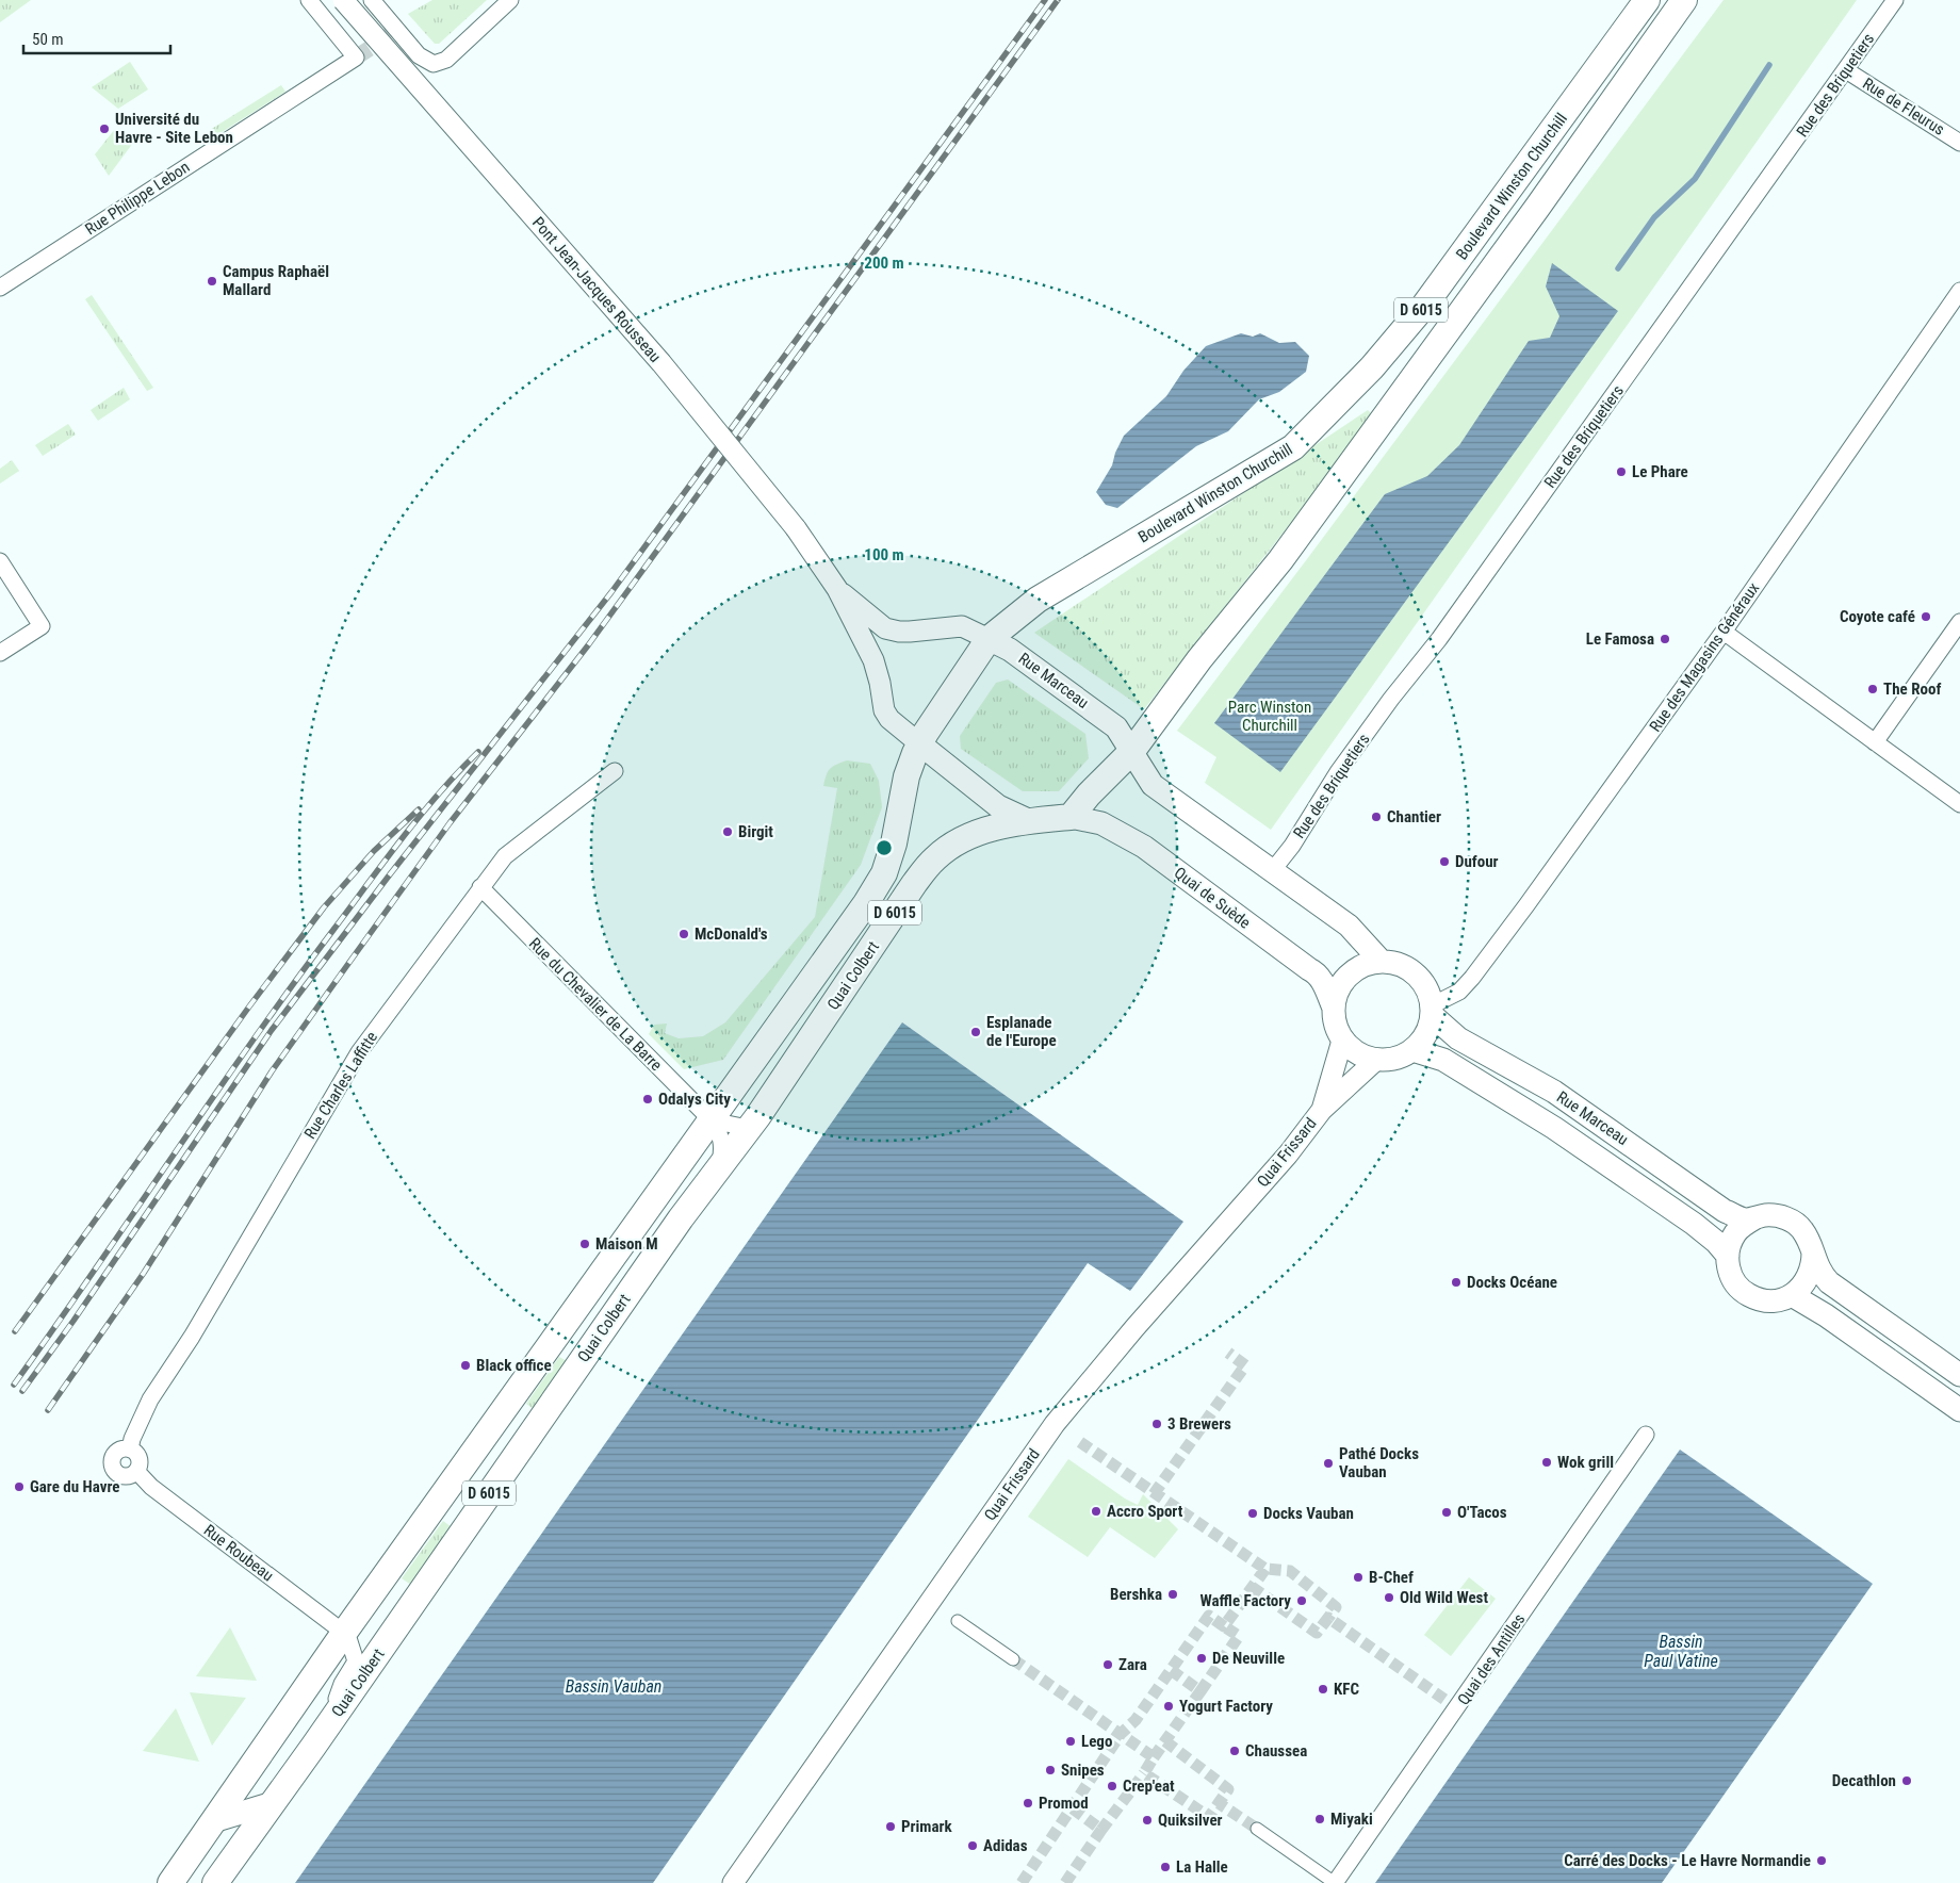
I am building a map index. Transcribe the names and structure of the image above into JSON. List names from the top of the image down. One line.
{"streets":{"main road":["Boulevard Winston Churchill","D 6015","Rue Marceau","Quai de Suède","Quai Colbert"],"street":["Rue des Briquetiers","Rue de Fleurus","Rue Philippe Lebon","Pont Jean-Jacques Rousseau","Rue des Magasins Généraux","Rue du Chevalier de La Barre","Rue Charles Laffitte","Quai Frissard","Rue Roubeau","Quai des Antilles"]},"crossings":[["Rue des Briquetiers","Rue de Fleurus"],["Boulevard Winston Churchill","Pont Jean-Jacques Rousseau"],["Boulevard Winston Churchill","Rue Marceau"],["Boulevard Winston Churchill","Quai de Suède"],["Boulevard Winston Churchill","Quai Colbert"],["Pont Jean-Jacques Rousseau","Rue Marceau"],["Rue des Magasins Généraux","Rue Marceau"],["Rue des Magasins Généraux","Quai de Suède"],["Rue des Magasins Généraux","Quai Frissard"],["Rue Marceau","Quai de Suède"],["Rue Marceau","Quai Frissard"],["Quai de Suède","Quai Frissard"],["Quai Colbert","Rue du Chevalier de La Barre"],["Quai Colbert","Rue Roubeau"],["Rue du Chevalier de La Barre","Rue Charles Laffitte"],["Rue Charles Laffitte","Rue Roubeau"]],"water":["Bassin Paul Vatine","Bassin Vauban"],"parks":["Parc Winston Churchill"],"places":["Université du Havre - Site Lebon","Campus Raphaël Mallard","Le Phare","Coyote café","Le Famosa","The Roof","Chantier","Birgit","Dufour","McDonald's","Esplanade de l'Europe","Odalys City","Maison M","Docks Océane","Black office","3 Brewers","Wok grill","Pathé Docks Vauban","Gare du Havre","Accro Sport","O'Tacos","Docks Vauban","B-Chef","Bershka","Old Wild West","Waffle Factory","De Neuville","Zara","KFC","Yogurt Factory","Lego","Chaussea","Snipes","Decathlon","Crep'eat","Promod","Miyaki","Quiksilver","Primark","Adidas","Carré des Docks - Le Havre Normandie","La Halle"],"scale_bar":"50 m","rings":["200 m","100 m"]}
